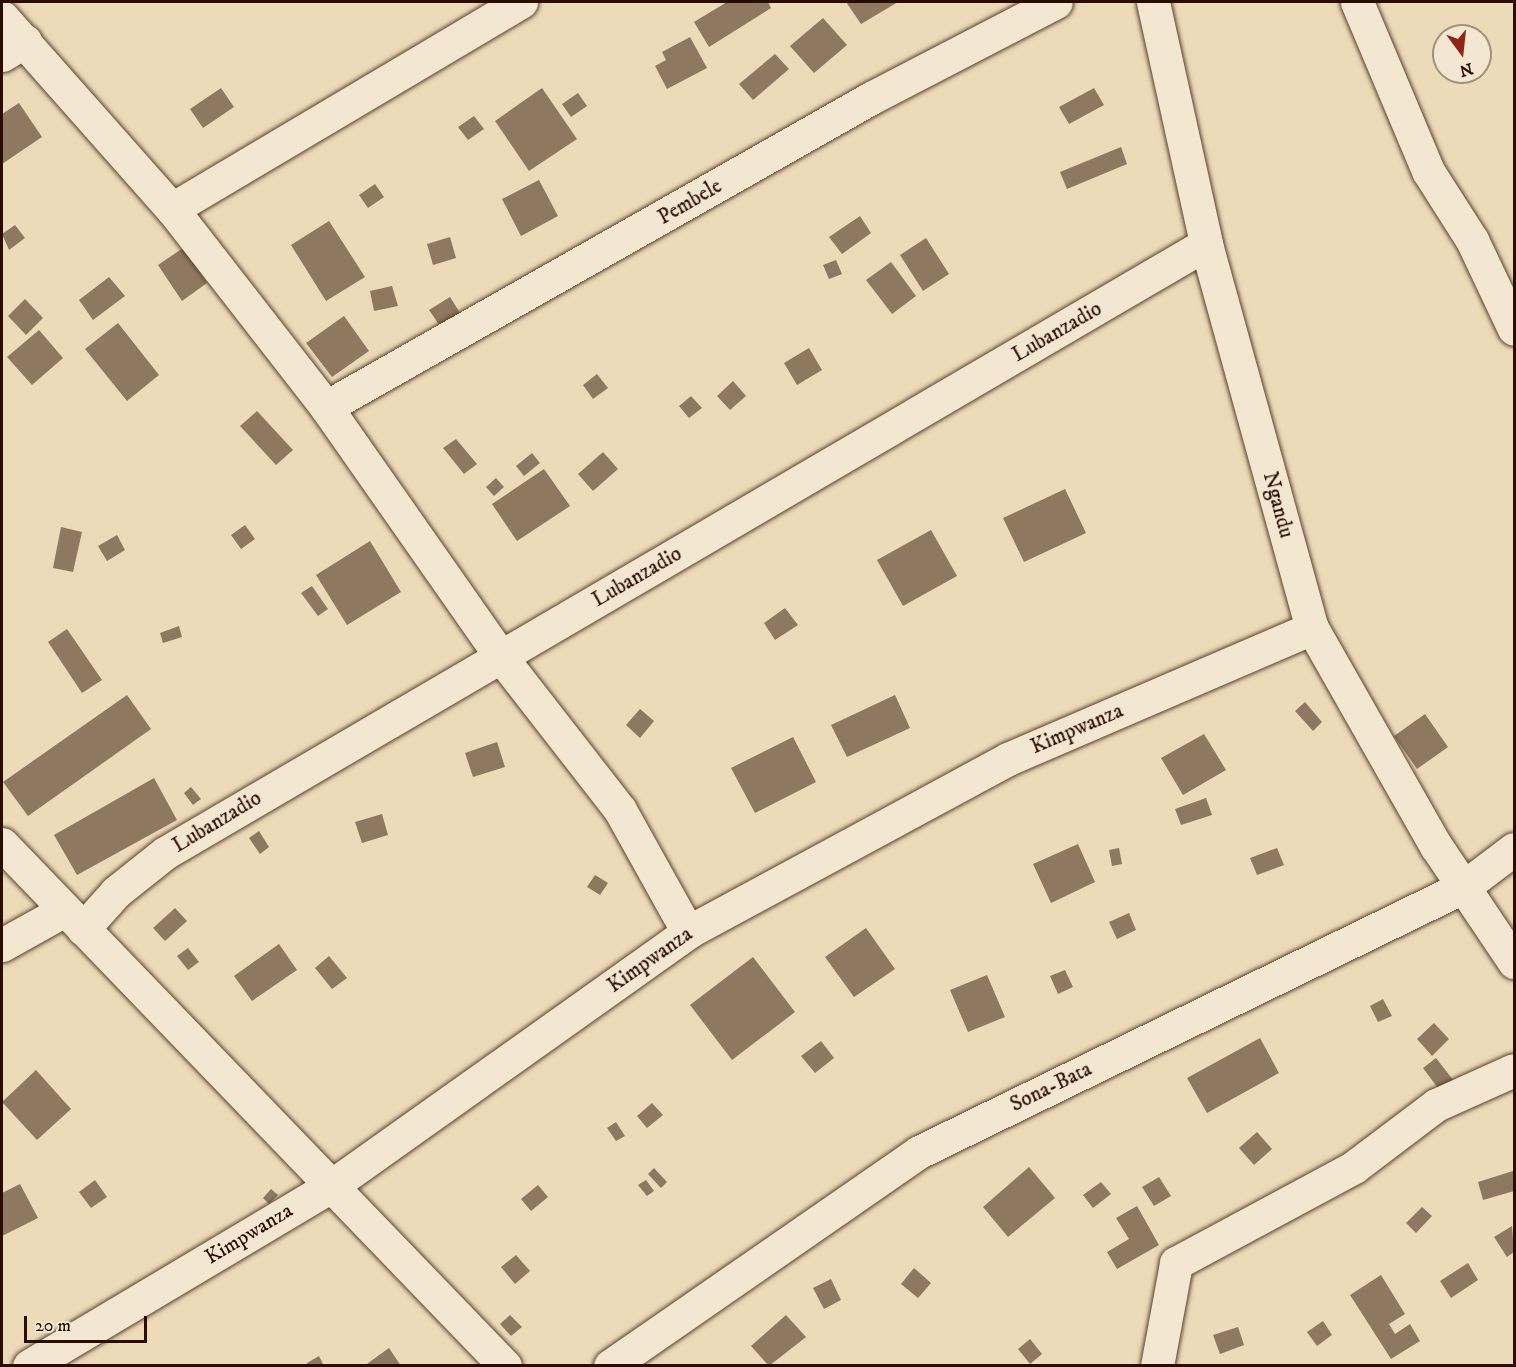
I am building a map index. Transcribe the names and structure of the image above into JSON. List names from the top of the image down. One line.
{"streets":{"street":["Pembele","Lubanzadio","Ngandu","Kimpwanza","Sona-Bata"]},"crossings":[["Lubanzadio","Ngandu"],["Ngandu","Kimpwanza"],["Ngandu","Sona-Bata"]],"scale_bar":"20 m","north":"bottom"}
